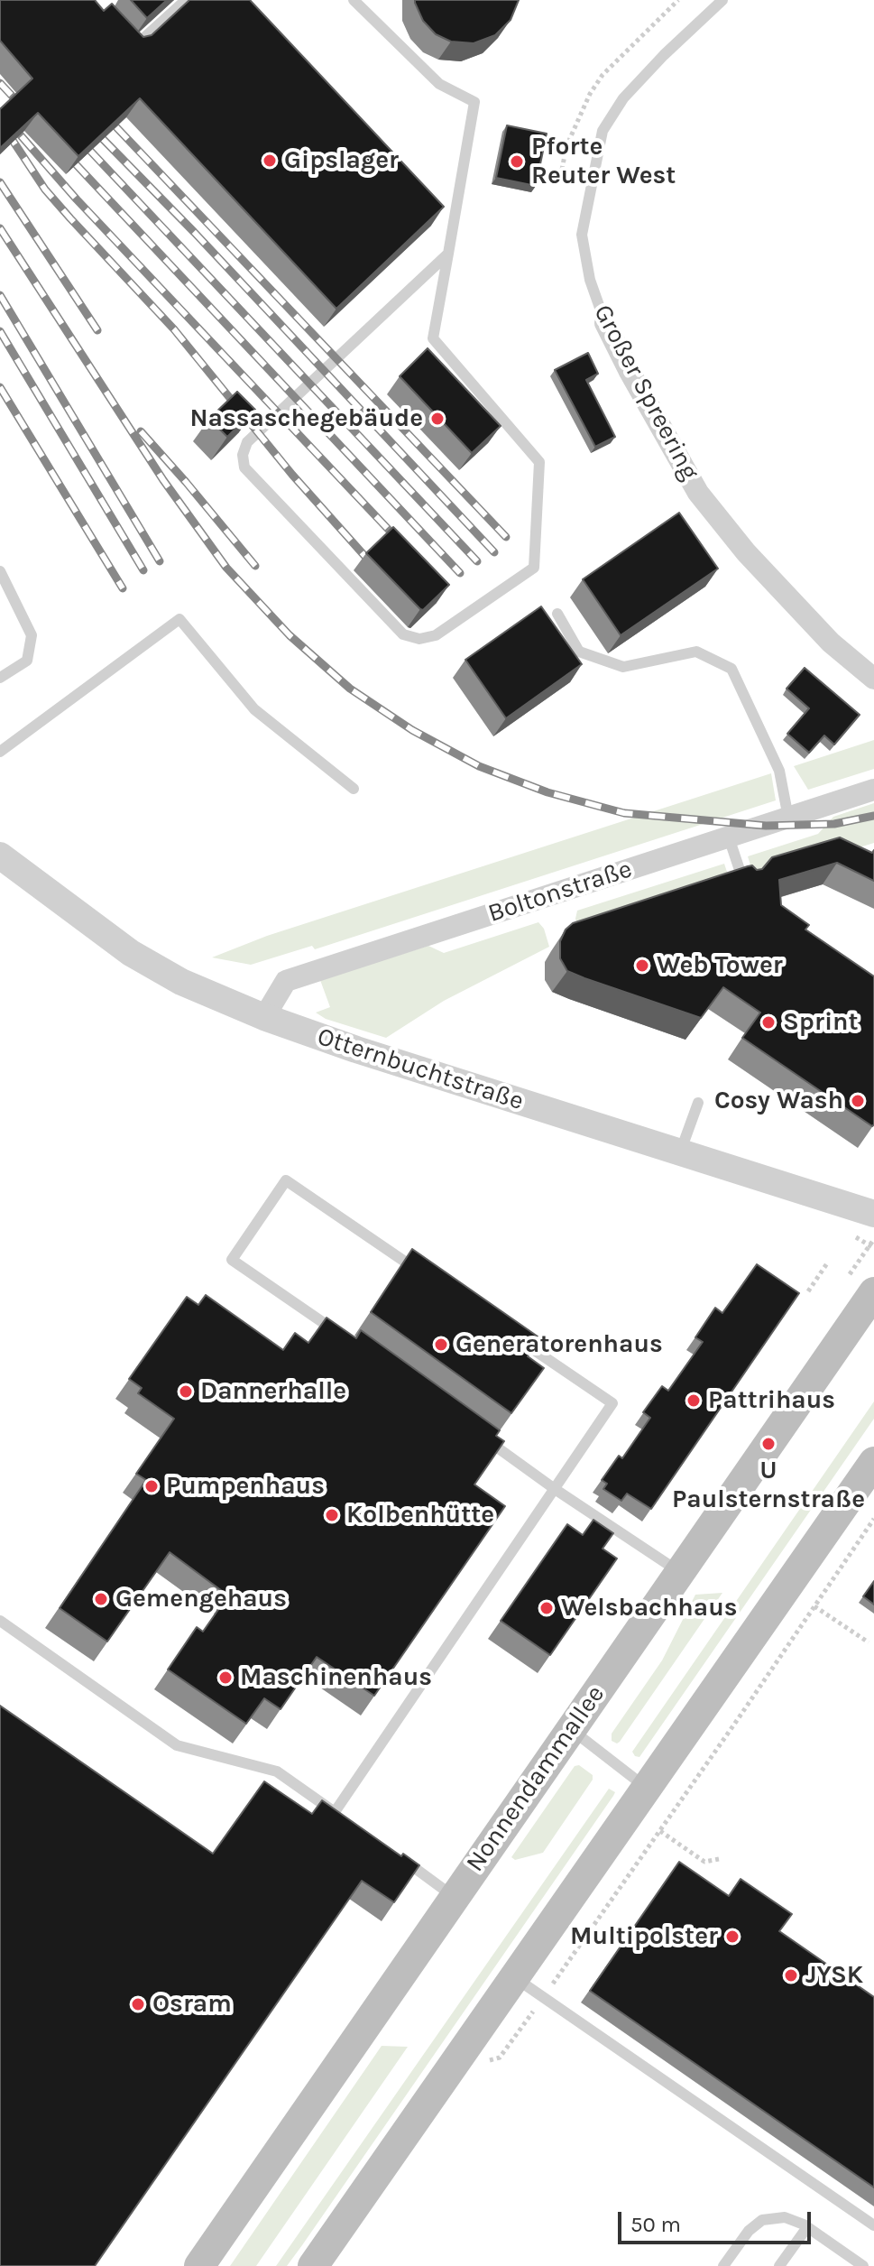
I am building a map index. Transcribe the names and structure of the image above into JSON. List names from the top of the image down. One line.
{"streets":{"main road":["Nonnendammallee"],"street":["Großer Spreering","Boltonstraße","Otternbuchtstraße"]},"crossings":[["Boltonstraße","Otternbuchtstraße"]],"places":["Gipslager","Pforte Reuter West","Nassaschegebäude","Web Tower","Sprint","Cosy Wash","Generatorenhaus","Dannerhalle","Pattrihaus","U Paulsternstraße","Pumpenhaus","Kolbenhütte","Gemengehaus","Welsbachhaus","Maschinenhaus","Multipolster","JYSK","Osram"],"scale_bar":"50 m"}
